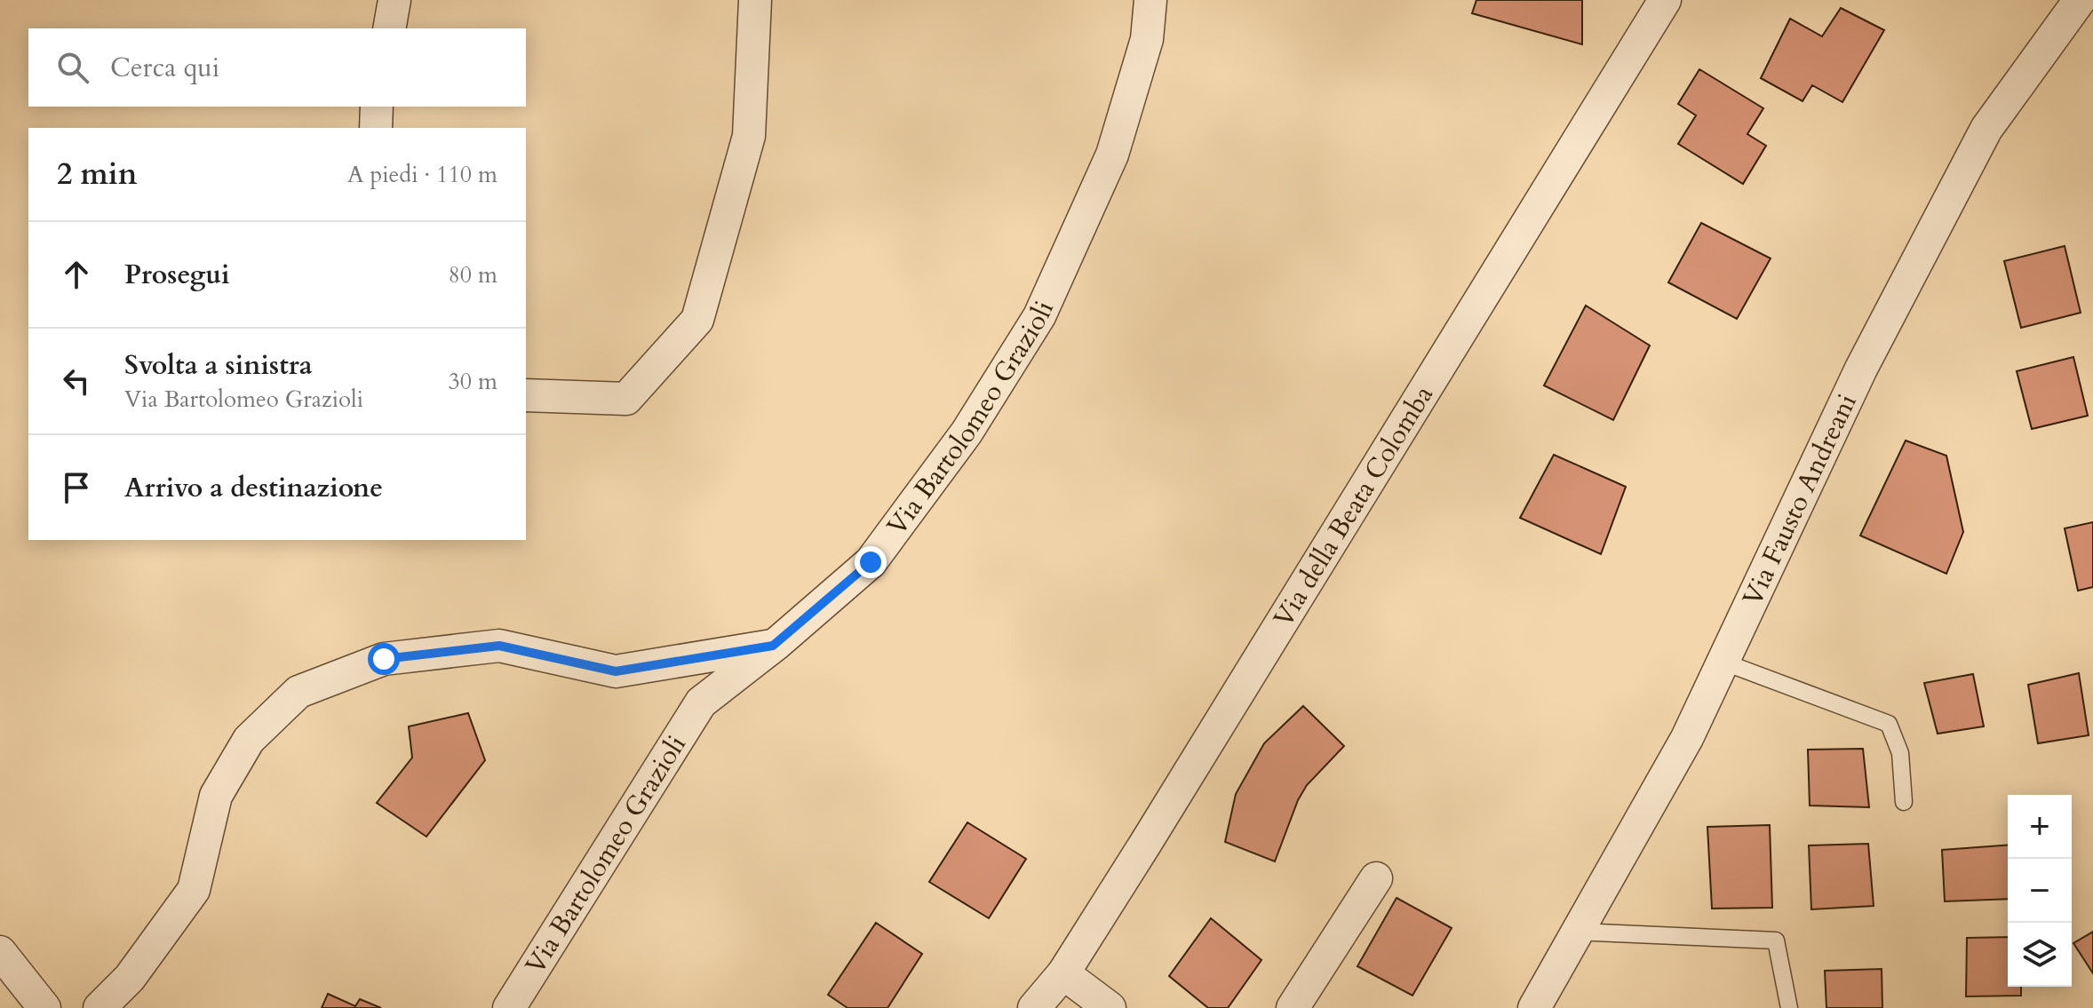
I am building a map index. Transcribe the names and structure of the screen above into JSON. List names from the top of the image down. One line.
{"streets":{"street":["Via Bartolomeo Grazioli","Via Fausto Andreani","Via della Beata Colomba"]},"page":{"search":"Cerca qui","heading":["2 min","A piedi · 110 m"],"list":[["Prosegui","80 m"],["Svolta a sinistra","Via Bartolomeo Grazioli","30 m"],"Arrivo a destinazione"],"map_buttons":["+","−"]}}
